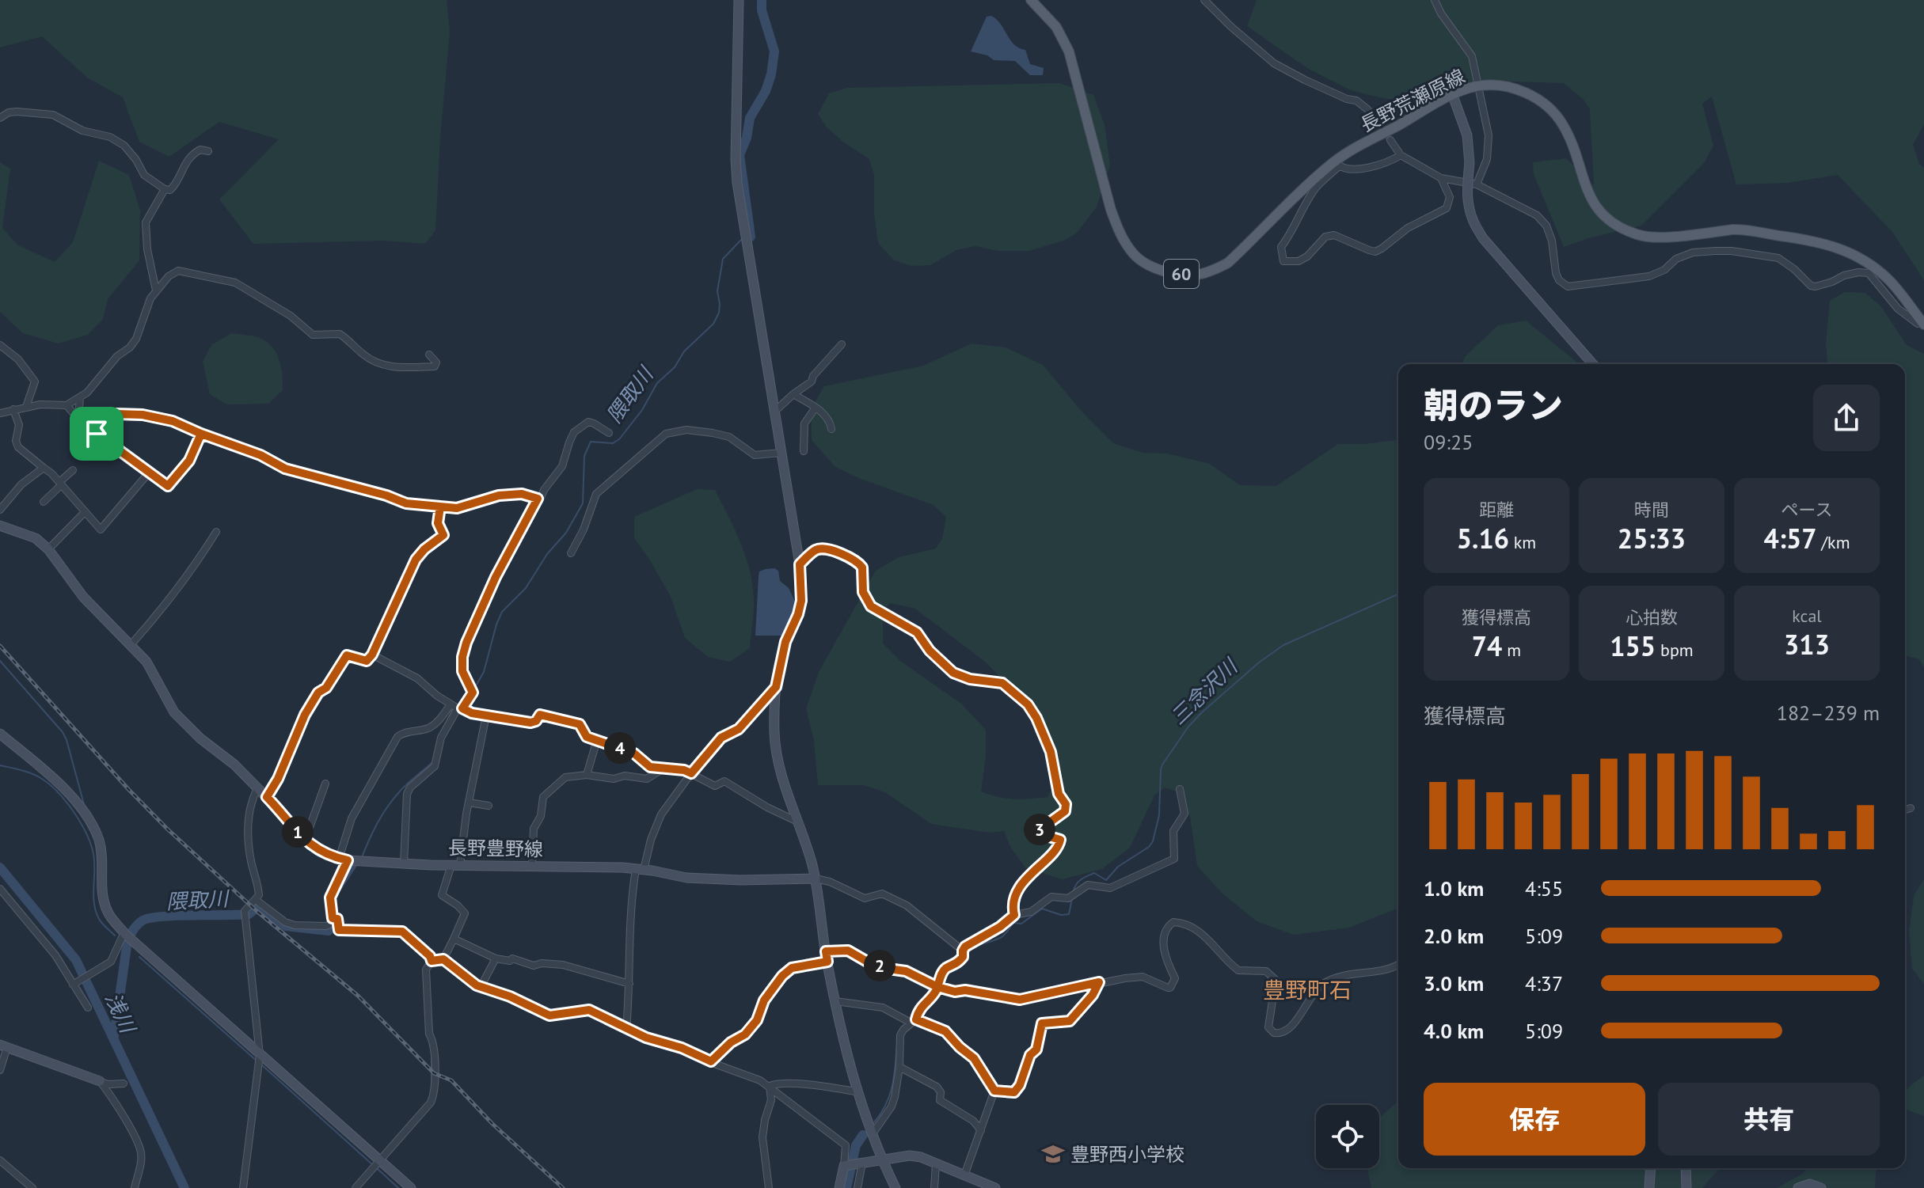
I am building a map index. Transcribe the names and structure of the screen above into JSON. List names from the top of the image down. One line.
{"streets":{"main road":["長野荒瀬原線","60"],"street":["長野豊野線"]},"districts":["豊野町石"],"water":["隈取川","三念沢川","浅川"],"places":{"school or university":["豊野西小学校"]},"page":{"heading":["朝のラン","09:25"],"stats":[["距離","5.16 km"],["時間","25:33"],["ペース","4:57 /km"],["獲得標高","74 m"],["心拍数","155 bpm"],["kcal","313"]],"chart":["獲得標高","182–239 m"],"pins":["4","3","1","2"],"list":[{"name":"1.0 km","note":"4:55"},{"name":"2.0 km","note":"5:09"},{"name":"3.0 km","note":"4:37"},{"name":"4.0 km","note":"5:09"}],"buttons":["保存","共有"]}}
